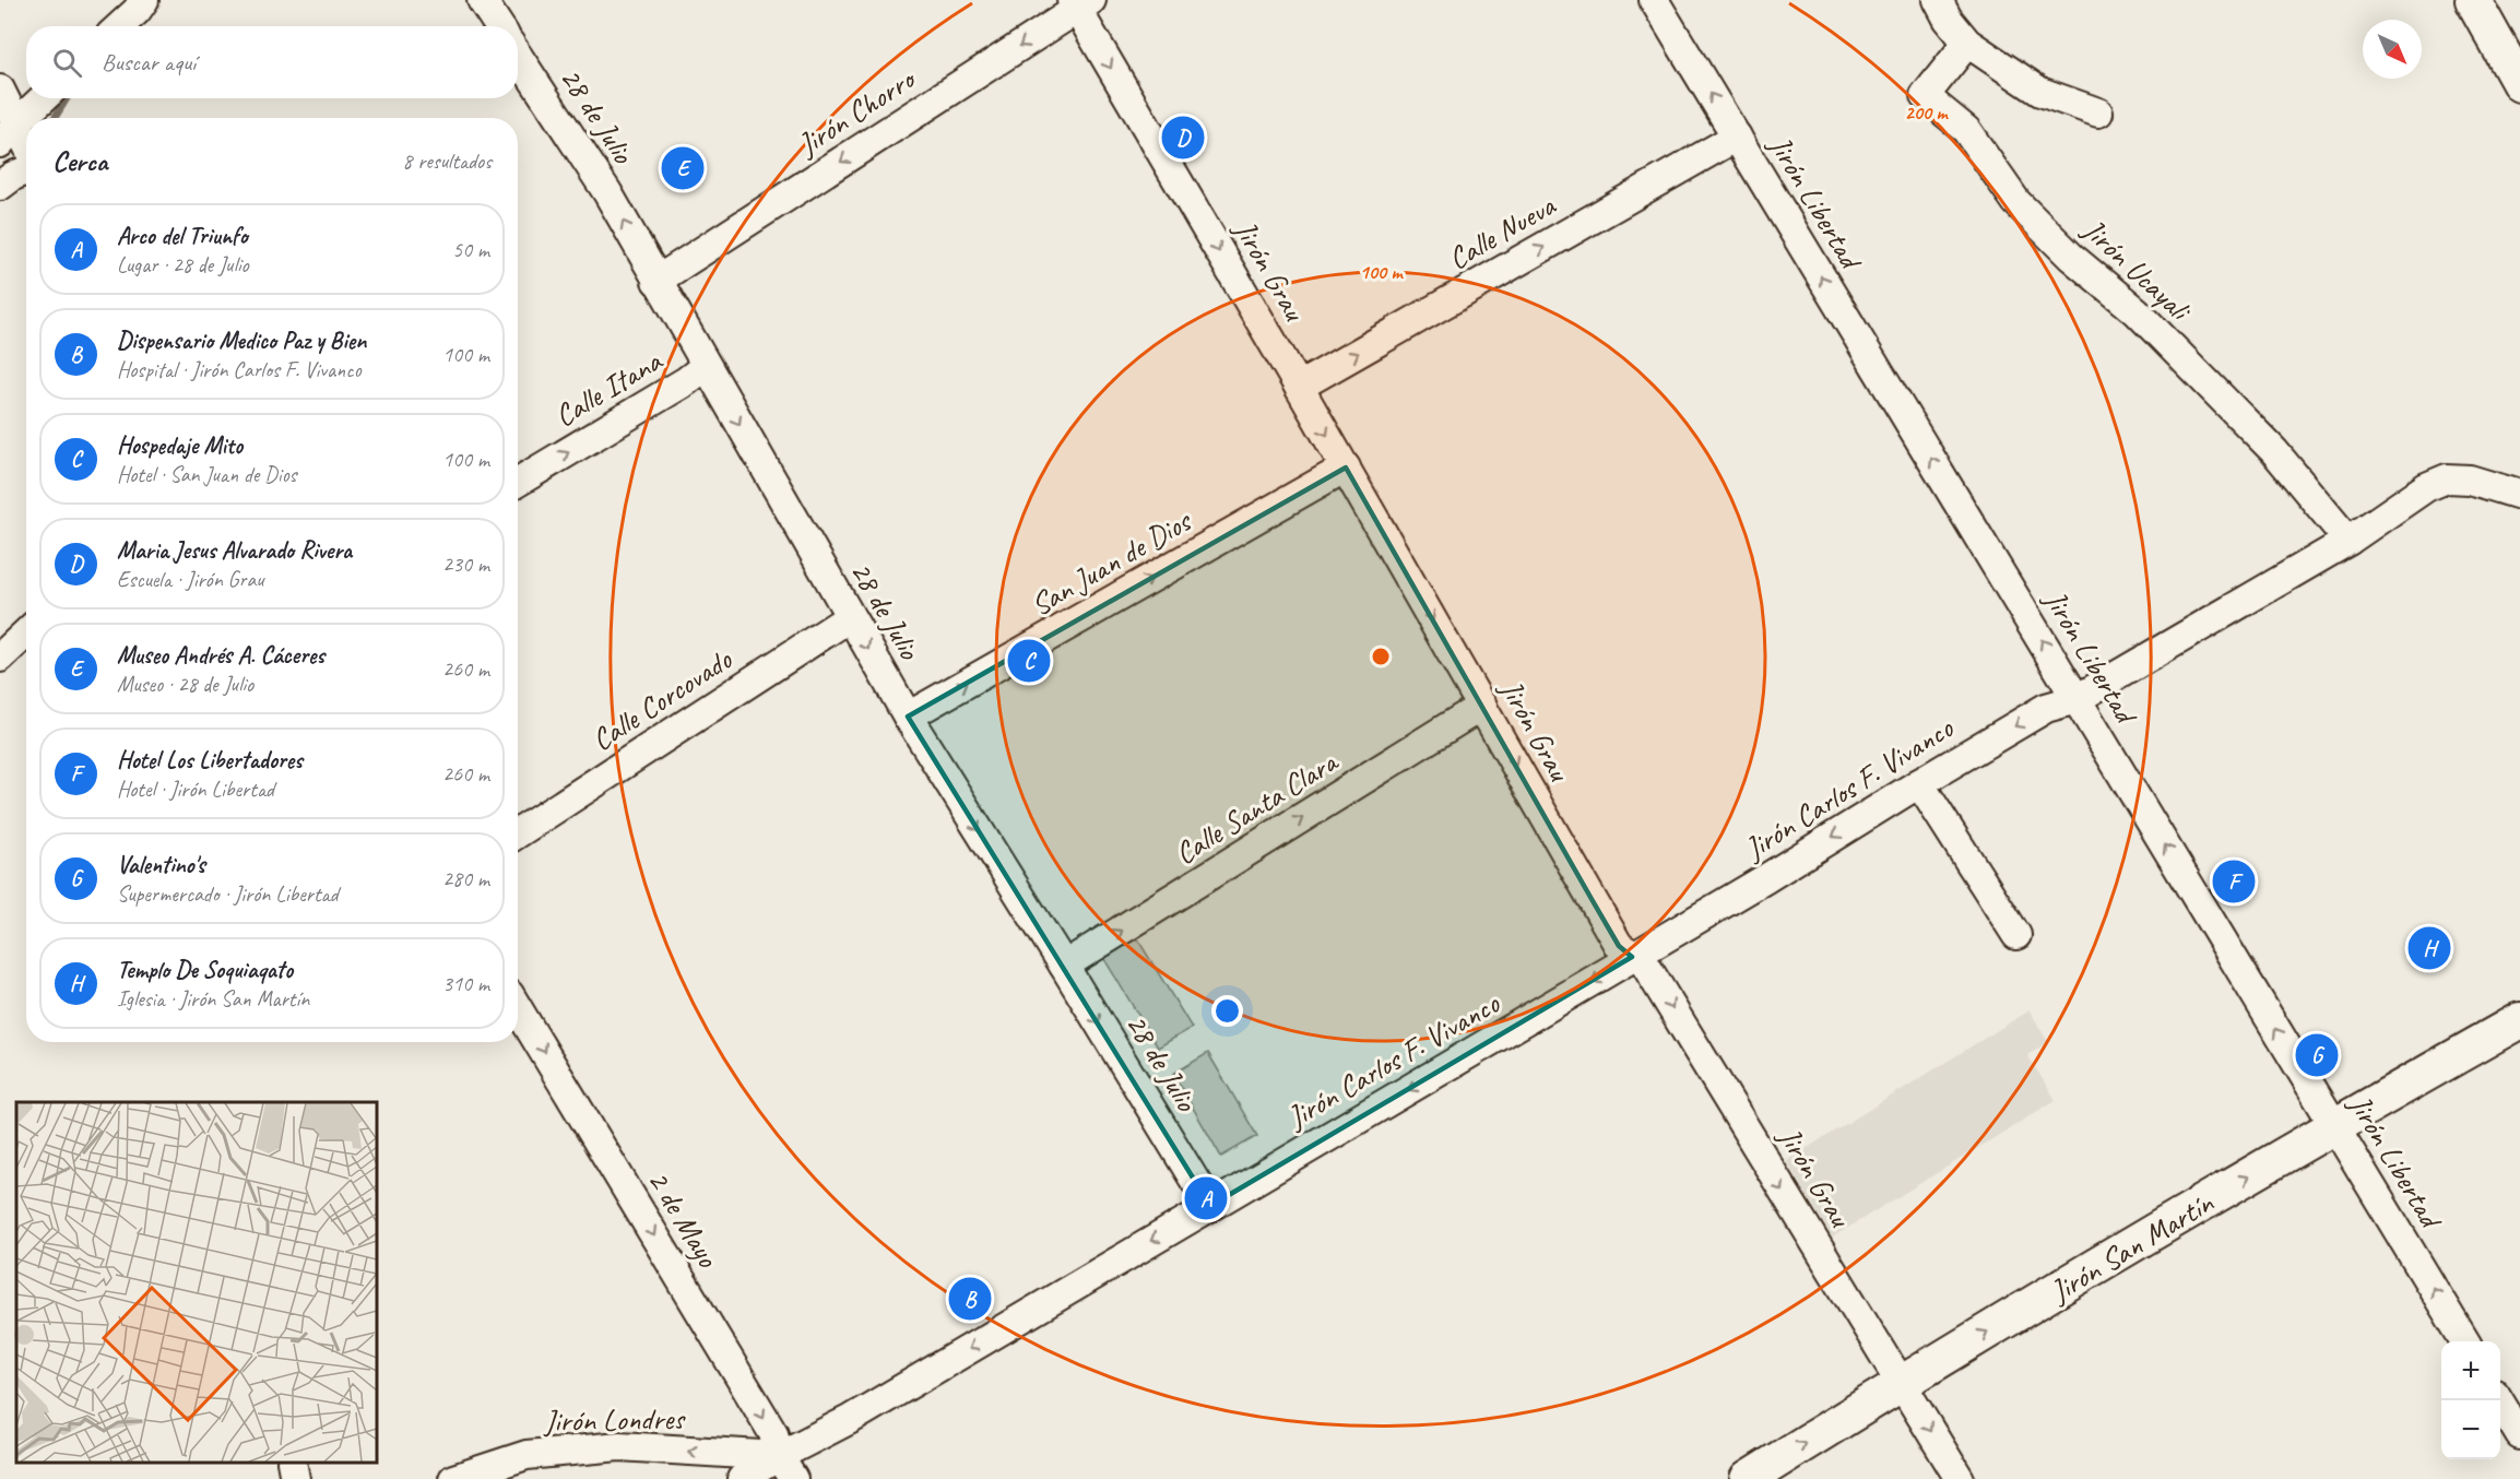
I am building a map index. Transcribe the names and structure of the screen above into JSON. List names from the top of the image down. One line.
{"streets":{"street":["Jirón Chorro","28 de Julio","Jirón Libertad","Calle Nueva","Jirón Ucayali","Jirón Grau","Calle Itana","San Juan de Dios","Calle Corcovado","Jirón Carlos F. Vivanco","Calle Santa Clara","2 de Mayo","Jirón San Martín","Jirón Londres"]},"crossings":[["Jirón Chorro","28 de Julio"],["Jirón Chorro","Jirón Grau"],["28 de Julio","Calle Itana"],["28 de Julio","San Juan de Dios"],["28 de Julio","Calle Corcovado"],["28 de Julio","Jirón Carlos F. Vivanco"],["28 de Julio","Calle Santa Clara"],["Jirón Libertad","Calle Nueva"],["Jirón Libertad","Jirón Carlos F. Vivanco"],["Jirón Libertad","Jirón San Martín"],["Calle Nueva","Jirón Grau"],["Jirón Grau","San Juan de Dios"],["Jirón Grau","Jirón Carlos F. Vivanco"],["Jirón Grau","Calle Santa Clara"],["Jirón Grau","Jirón San Martín"],["Jirón Carlos F. Vivanco","2 de Mayo"],["Jirón Carlos F. Vivanco","Jirón Londres"],["2 de Mayo","Jirón Londres"]],"one_way":["Jirón Chorro","Jirón Libertad","Calle Nueva","Jirón Grau","Calle Itana","San Juan de Dios","Jirón Carlos F. Vivanco","Calle Santa Clara","2 de Mayo","Jirón San Martín","Jirón Londres"],"north":"bottom right","page":{"search":"Buscar aquí","pins":["D","E","C","F","H","G","A","B"],"heading":["Cerca","8 resultados"],"list":[{"mark":"A","name":"Arco del Triunfo","note":"Lugar · 28 de Julio","value":"50 m"},{"mark":"B","name":"Dispensario Medico Paz y Bien","note":"Hospital · Jirón Carlos F. Vivanco","value":"100 m"},{"mark":"C","name":"Hospedaje Mito","note":"Hotel · San Juan de Dios","value":"100 m"},{"mark":"D","name":"Maria Jesus Alvarado Rivera","note":"Escuela · Jirón Grau","value":"230 m"},{"mark":"E","name":"Museo Andrés A. Cáceres","note":"Museo · 28 de Julio","value":"260 m"},{"mark":"F","name":"Hotel Los Libertadores","note":"Hotel · Jirón Libertad","value":"260 m"},{"mark":"G","name":"Valentino's","note":"Supermercado · Jirón Libertad","value":"280 m"},{"mark":"H","name":"Templo De Soquiaqato","note":"Iglesia · Jirón San Martín","value":"310 m"}],"map_buttons":["+","−"]},"rings":["200 m","100 m"]}
